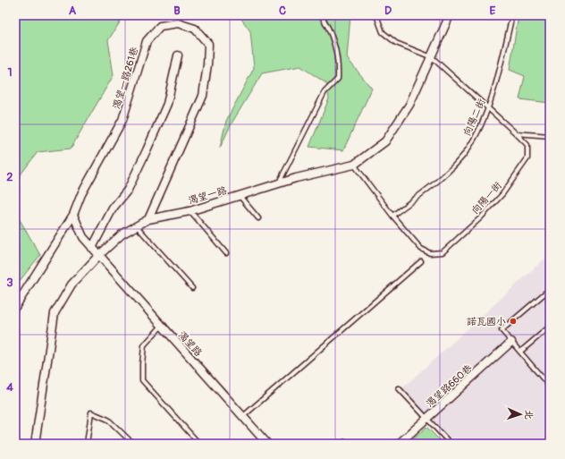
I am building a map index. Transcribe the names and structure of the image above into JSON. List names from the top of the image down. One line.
{"streets":{"street":["渴望一路261巷","渴望一路","渴望路","渴望路660巷"],"lane":["向陽二街","向陽一街"]},"crossings":[["渴望一路261巷","渴望一路"],["向陽二街","向陽一街"],["渴望一路","向陽一街"],["渴望一路","渴望路"]],"places":["諾瓦國小"],"north":"right","grid":{"columns":["A","B","C","D","E"],"rows":["1","2","3","4"]}}
